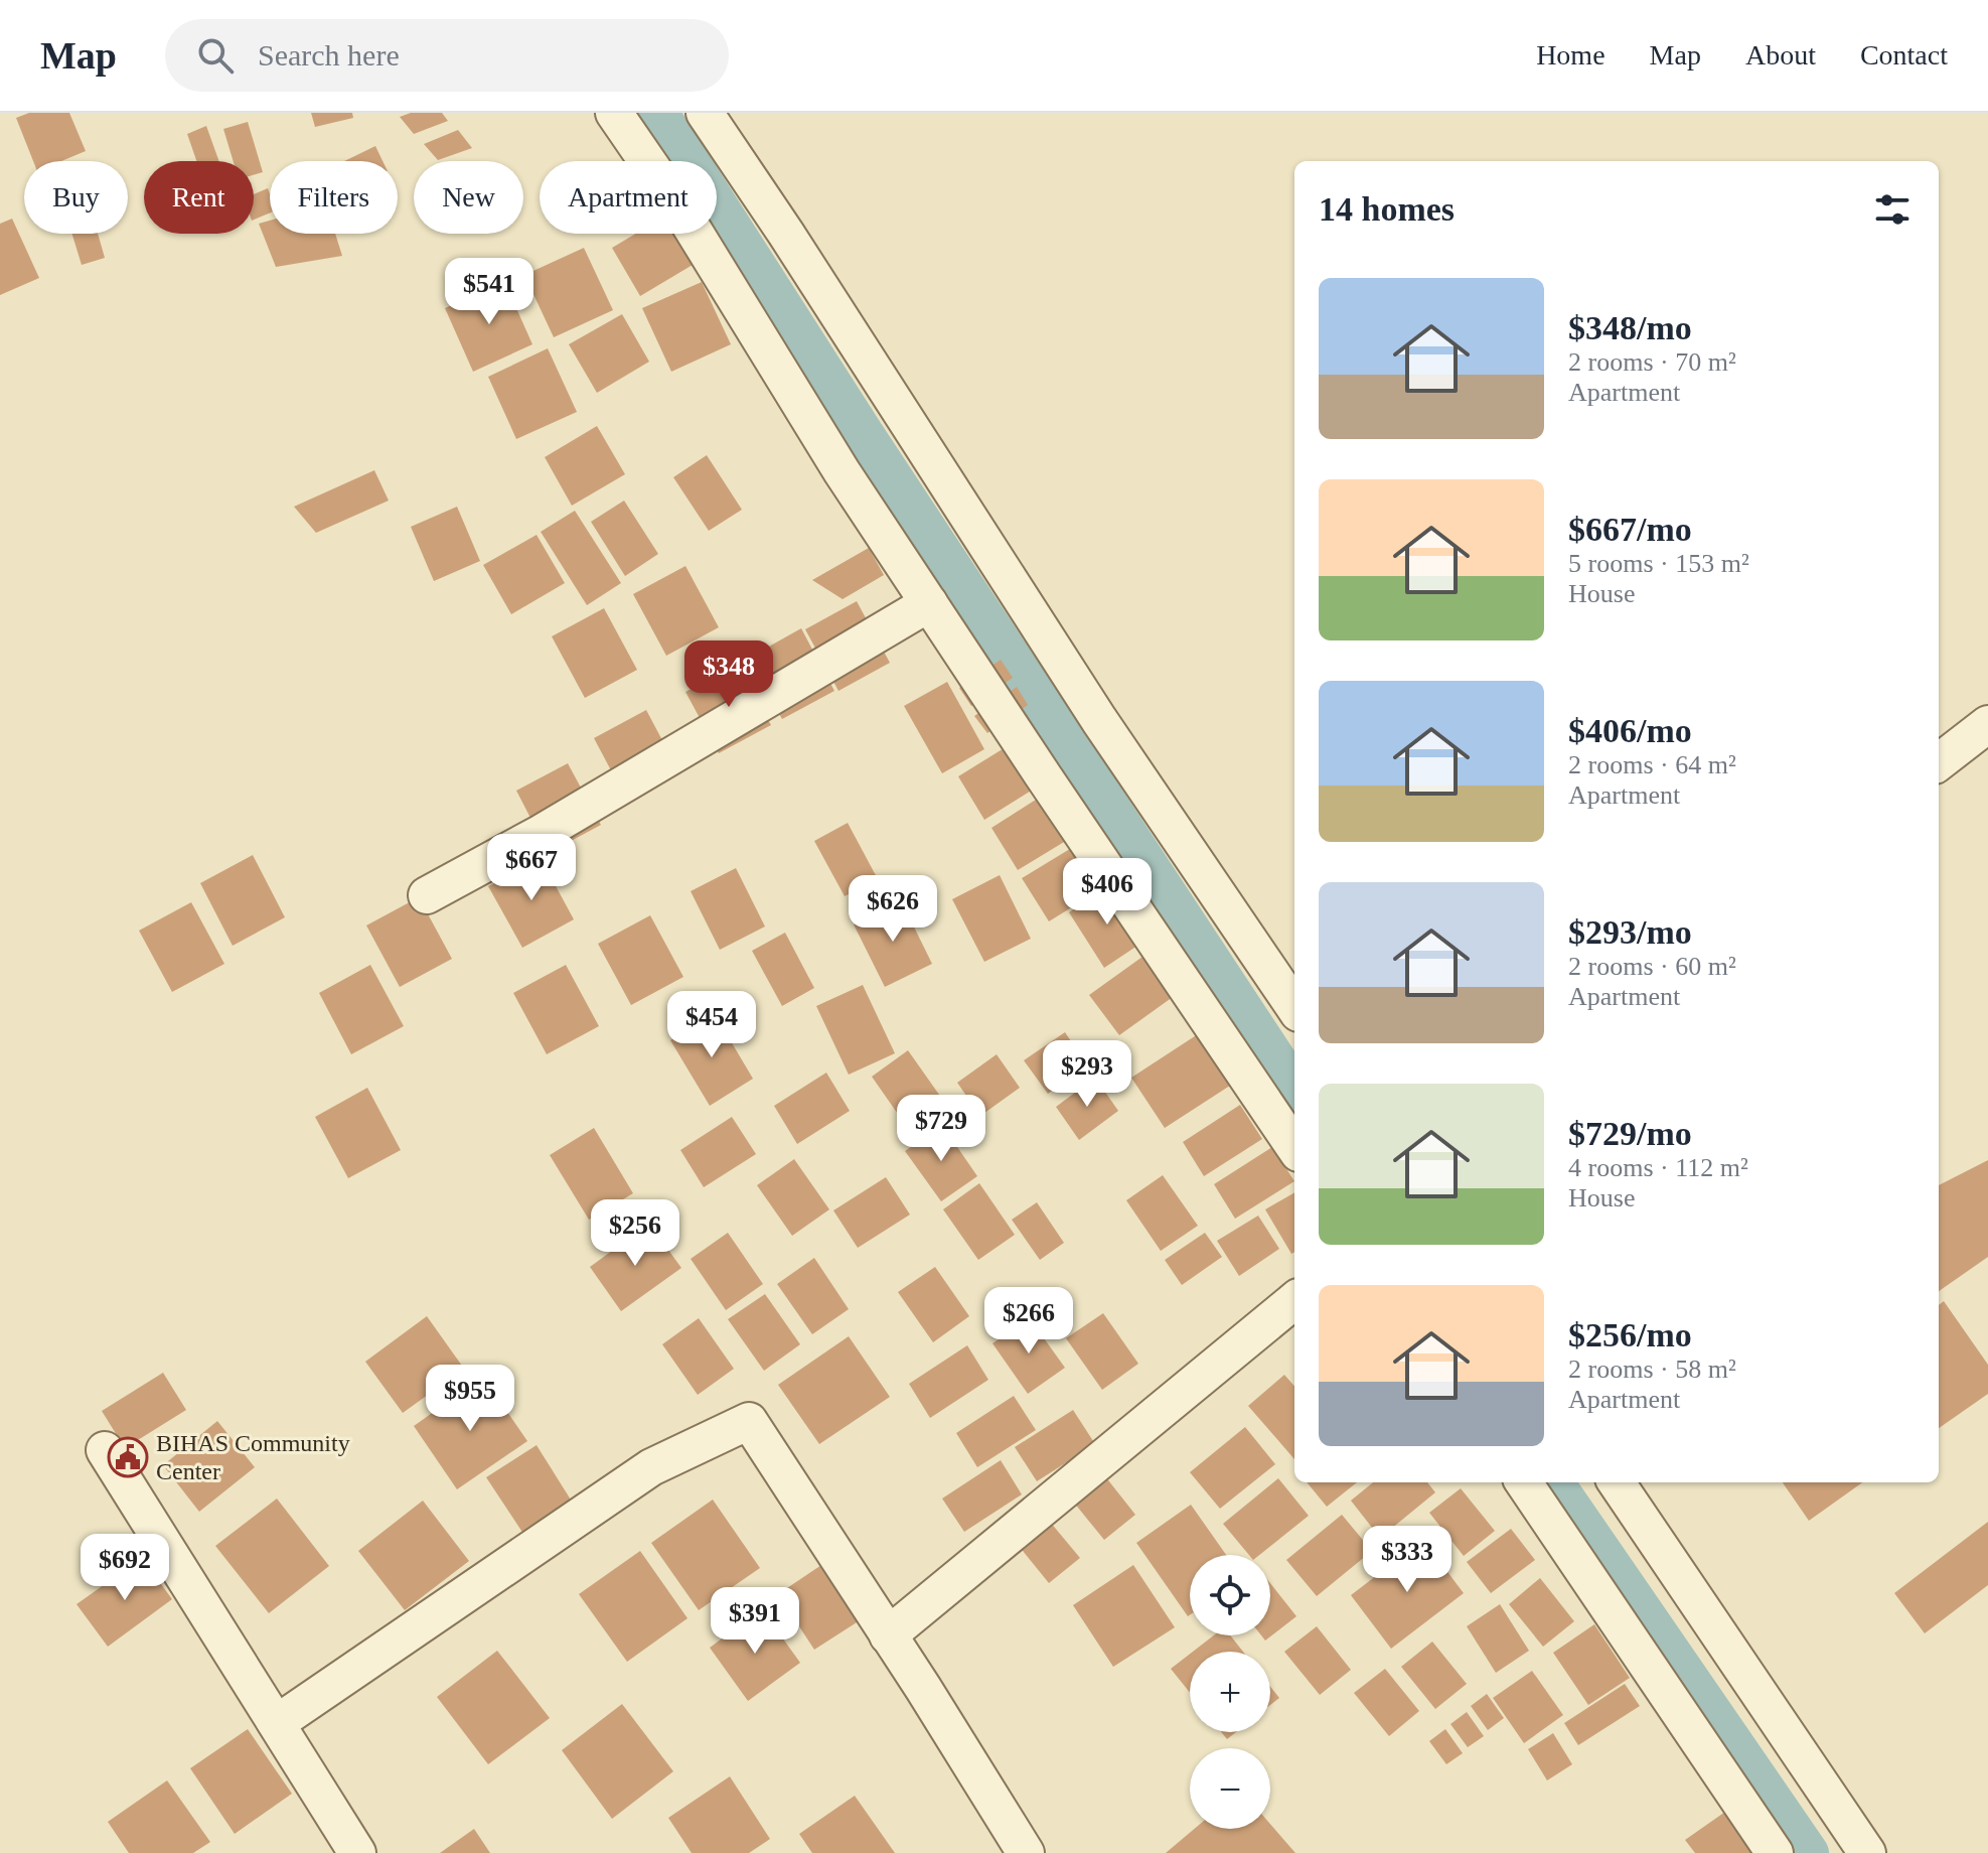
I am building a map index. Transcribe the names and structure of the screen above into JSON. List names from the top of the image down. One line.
{"places":{"public building":["BIHAS Community Center"]},"page":{"header":"Map","search":"Search here","nav":["Home","Map","About","Contact"],"chip":["Buy","Rent","Filters","New","Apartment"],"heading":"14 homes","price":["$541","$348","$667","$406","$626","$454","$293","$729","$256","$266","$955","$333","$692","$391"],"list":[{"name":"$348/mo","note":"2 rooms · 70 m² · Apartment"},{"name":"$667/mo","note":"5 rooms · 153 m² · House"},{"name":"$406/mo","note":"2 rooms · 64 m² · Apartment"},{"name":"$293/mo","note":"2 rooms · 60 m² · Apartment"},{"name":"$729/mo","note":"4 rooms · 112 m² · House"},{"name":"$256/mo","note":"2 rooms · 58 m² · Apartment"}],"map_buttons":["+","−"]}}
